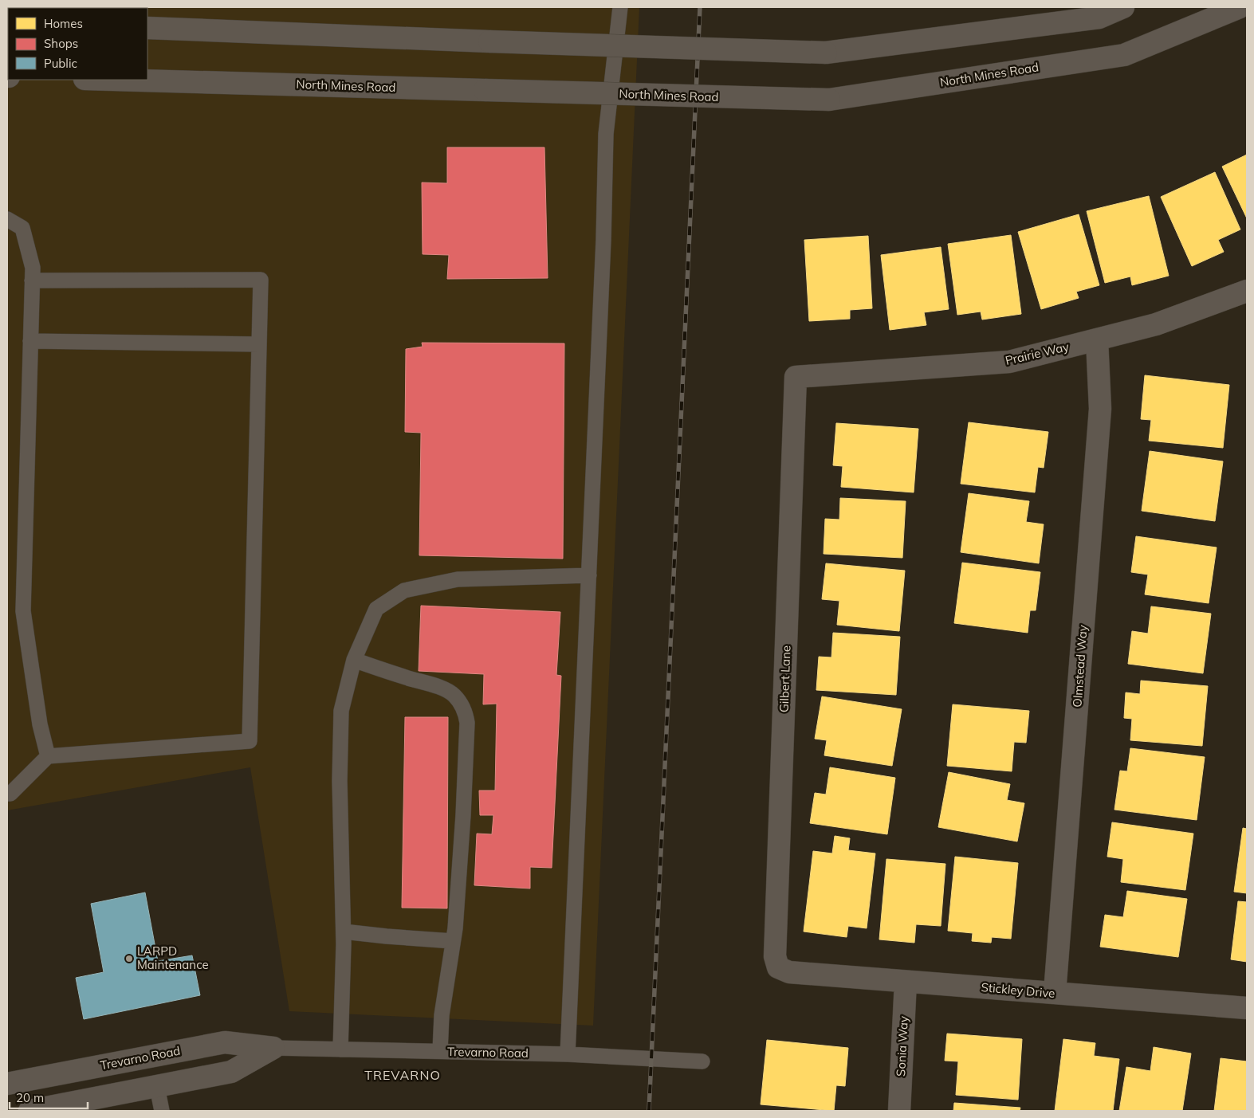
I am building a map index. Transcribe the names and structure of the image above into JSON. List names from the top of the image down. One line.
{"streets":{"street":["North Mines Road","Prairie Way","Olmstead Way","Gilbert Lane","Stickley Drive","Sonia Way","Trevarno Road"]},"crossings":[["Prairie Way","Olmstead Way"],["Prairie Way","Gilbert Lane"],["Olmstead Way","Stickley Drive"],["Gilbert Lane","Stickley Drive"],["Stickley Drive","Sonia Way"]],"districts":["TREVARNO"],"places":["LARPD Maintenance"],"legend":["Homes","Shops","Public"],"scale_bar":"20 m"}
